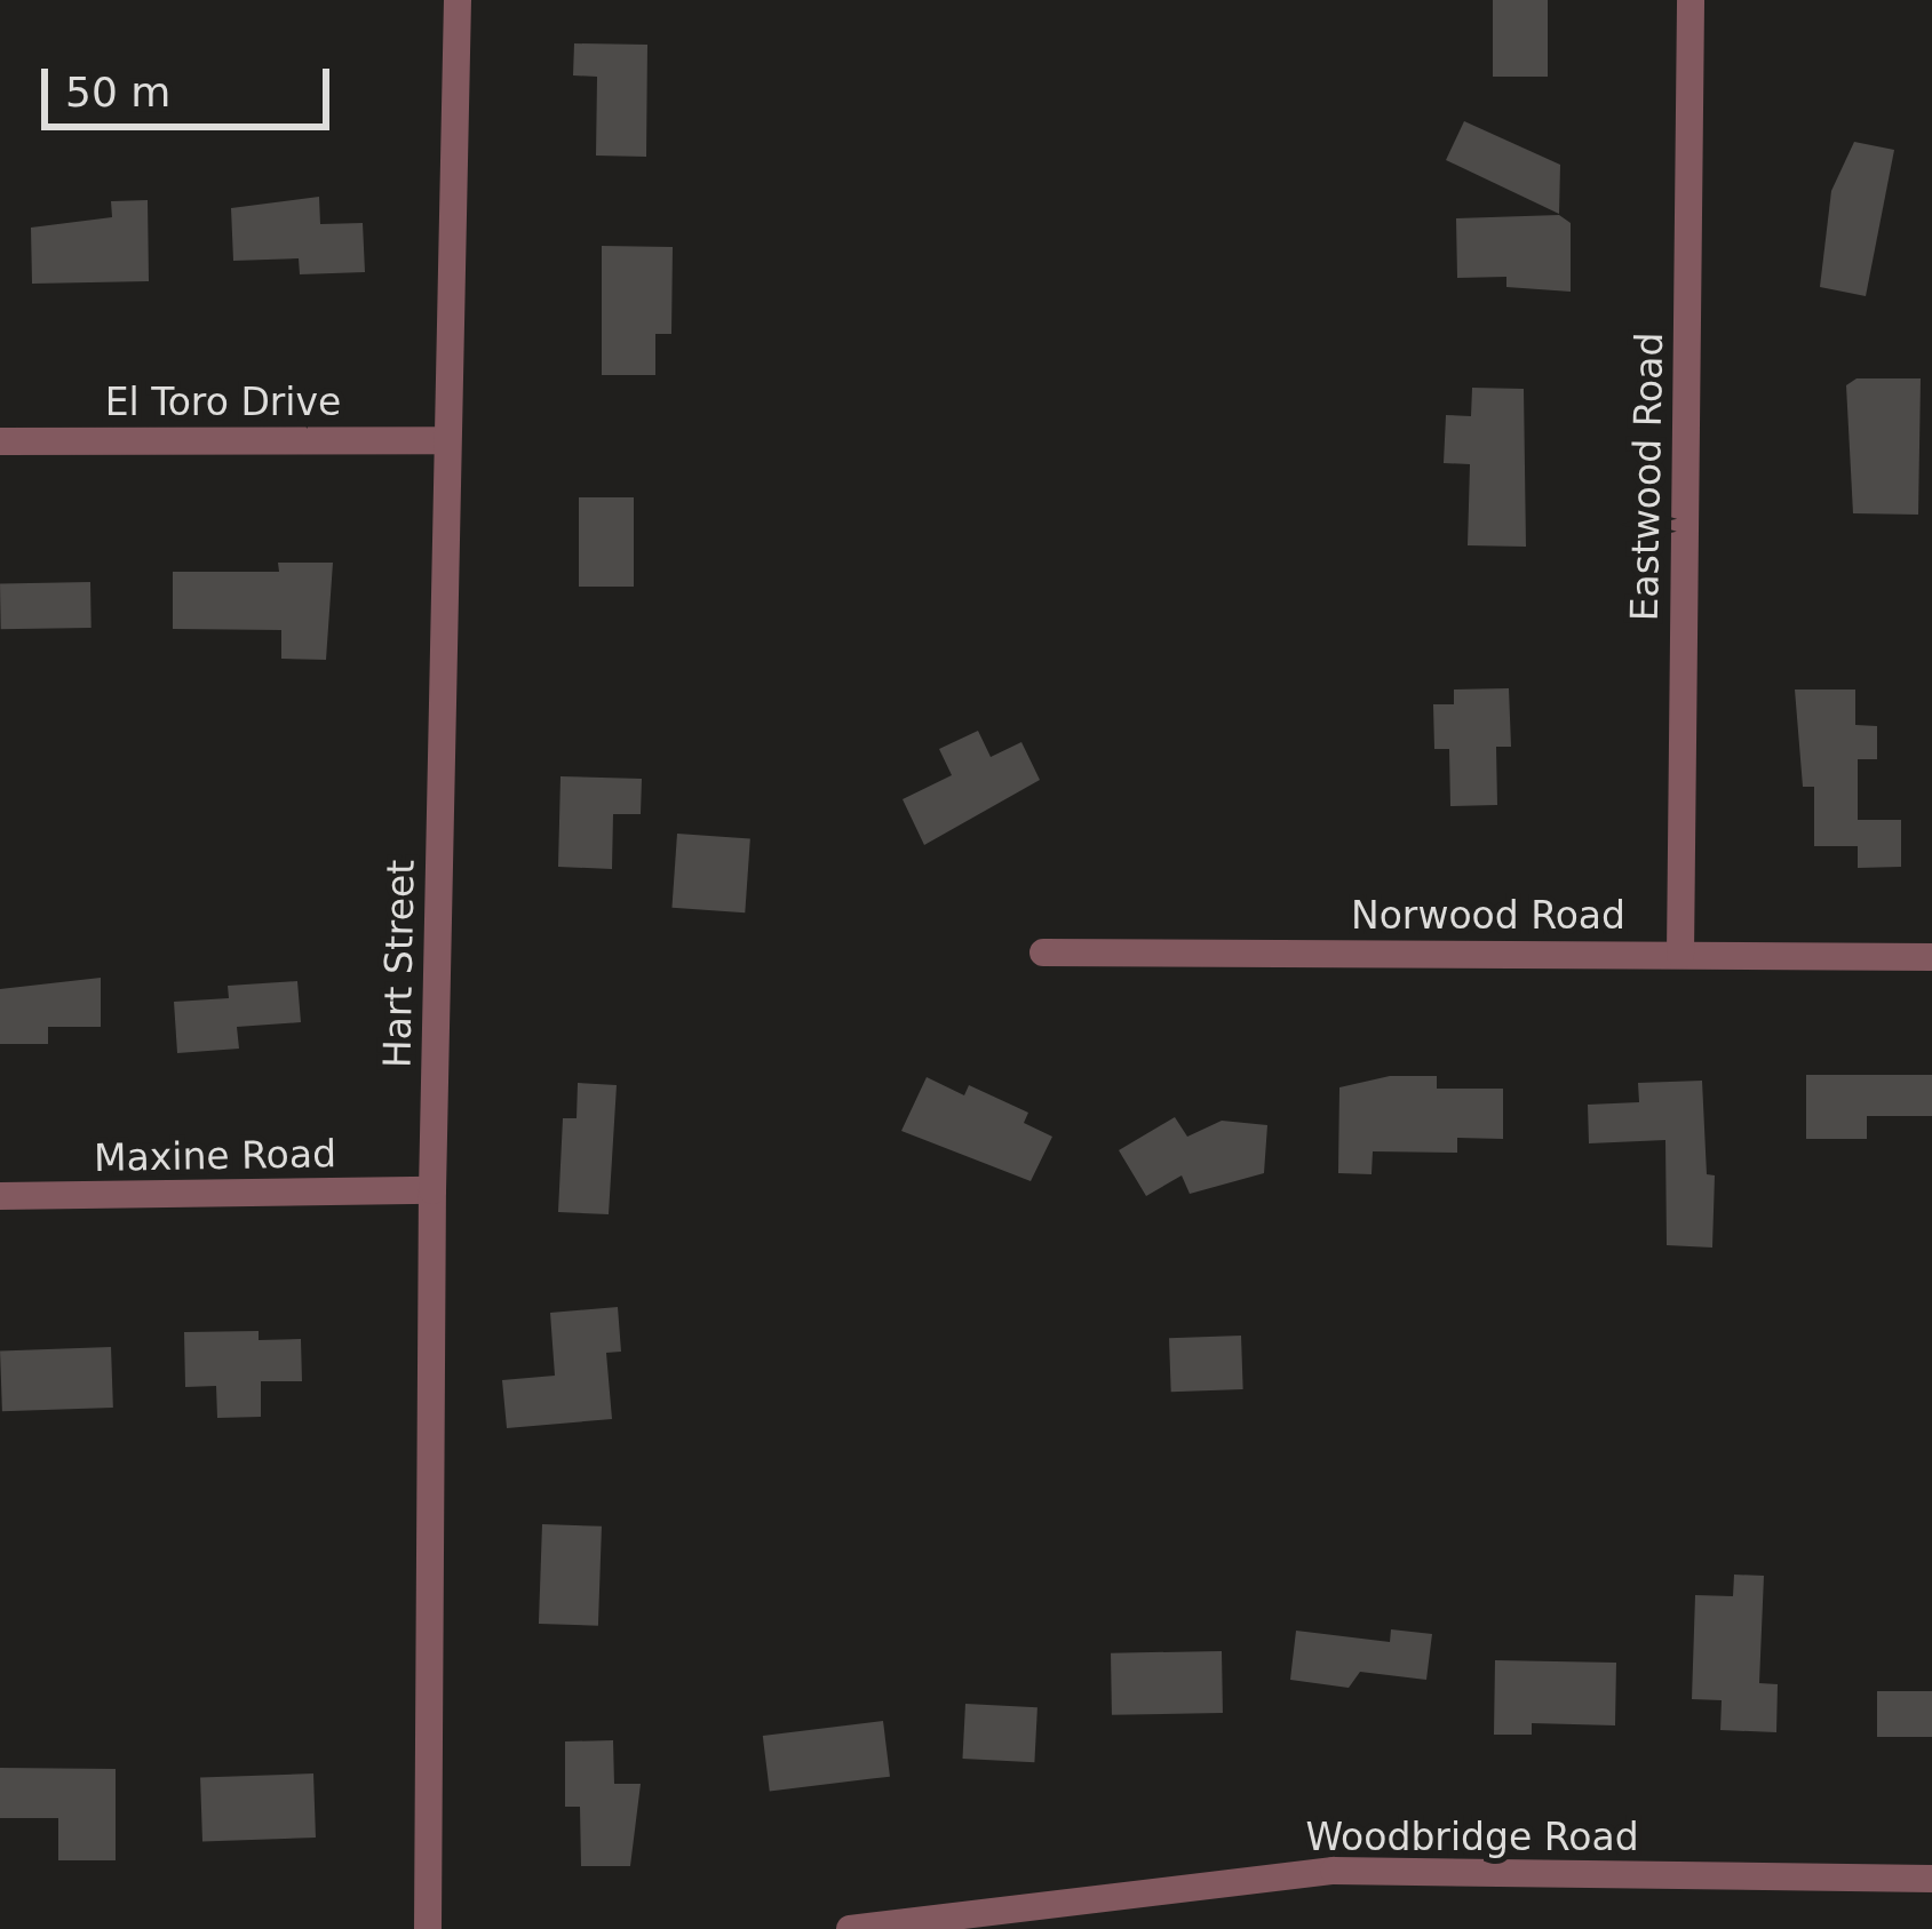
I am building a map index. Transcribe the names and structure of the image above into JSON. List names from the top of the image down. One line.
{"streets":{"street":["El Toro Drive","Eastwood Road","Norwood Road","Hart Street","Maxine Road","Woodbridge Road"]},"crossings":[["El Toro Drive","Hart Street"],["Eastwood Road","Norwood Road"],["Hart Street","Maxine Road"]],"scale_bar":"50 m"}
